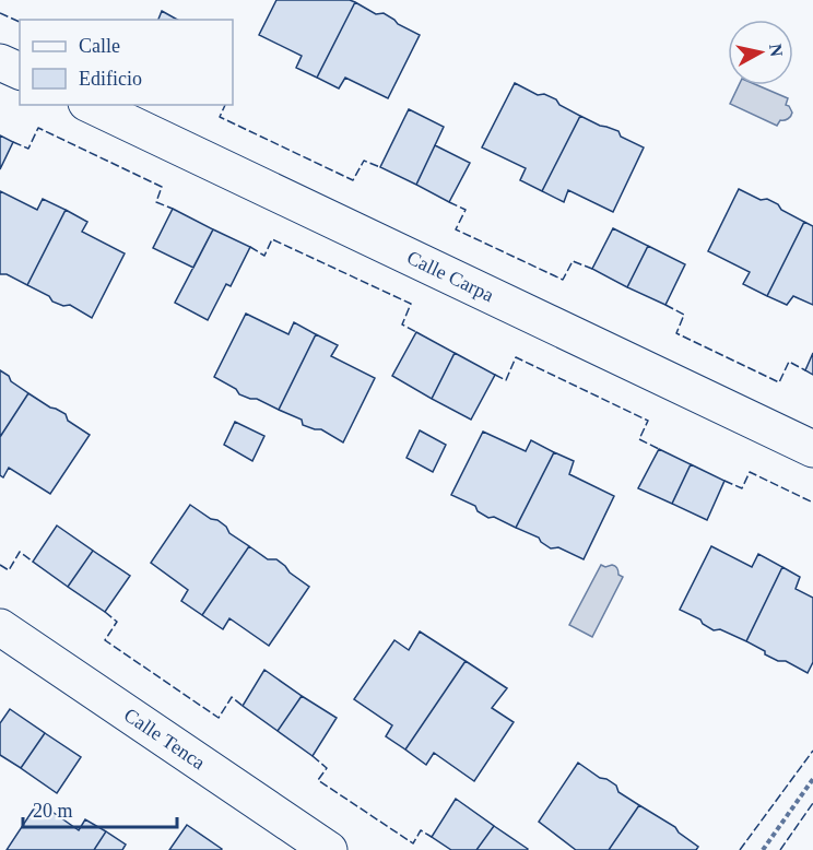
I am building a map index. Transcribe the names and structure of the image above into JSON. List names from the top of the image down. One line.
{"streets":{"street":["Calle Carpa","Calle Tenca"]},"legend":["Calle","Edificio"],"scale_bar":"20 m","north":"right"}
